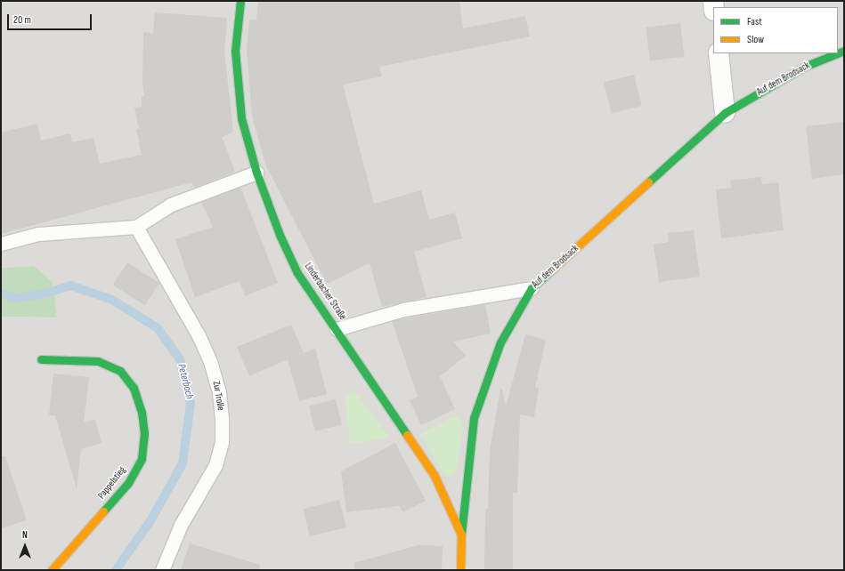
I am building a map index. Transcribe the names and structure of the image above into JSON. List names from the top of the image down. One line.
{"streets":{"street":["Auf dem Brodsack","Linderbacher Straße","Pappelstieg"],"lane":["Zur Trolle"]},"crossings":[["Auf dem Brodsack","Linderbacher Straße"]],"water":["Peterbach"],"legend":["Fast","Slow"],"scale_bar":"20 m","north":"top"}
